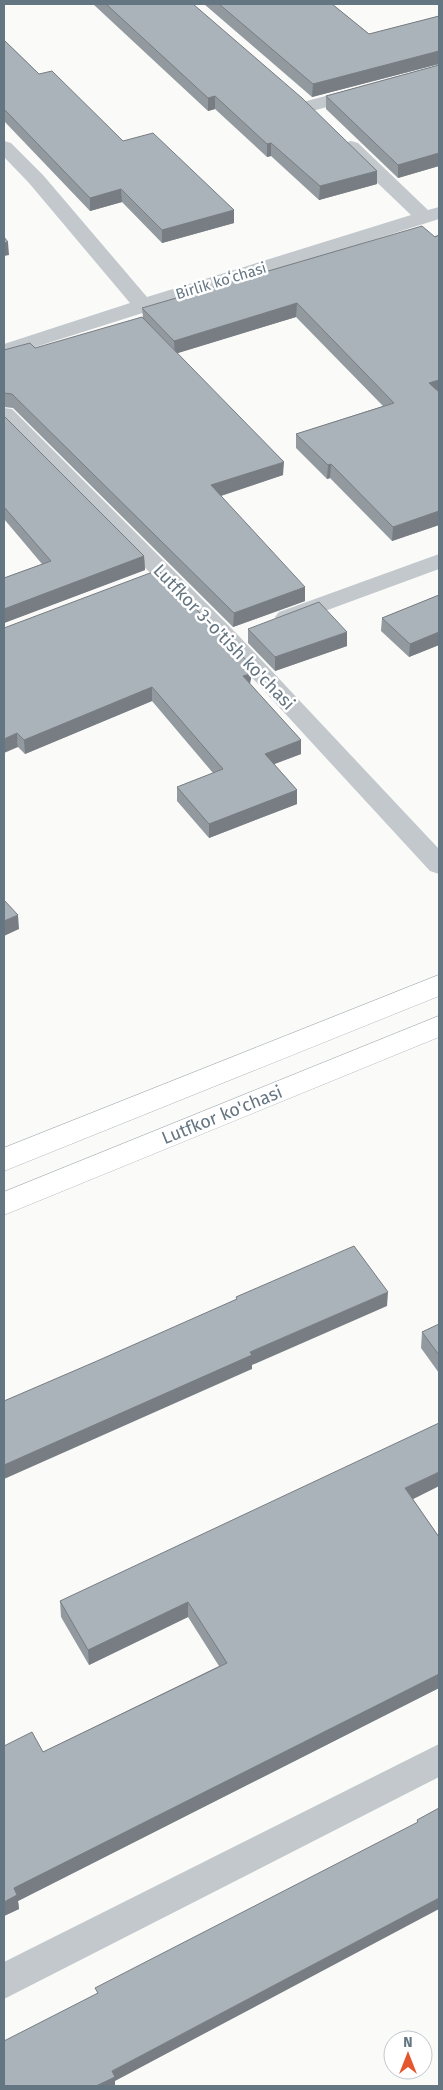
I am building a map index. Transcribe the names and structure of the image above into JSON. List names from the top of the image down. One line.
{"streets":{"main road":["Lutfkor ko'chasi"],"street":["Birlik koʻchasi","Lutfkor 3-o'tish ko'chasi"]},"north":"top"}
